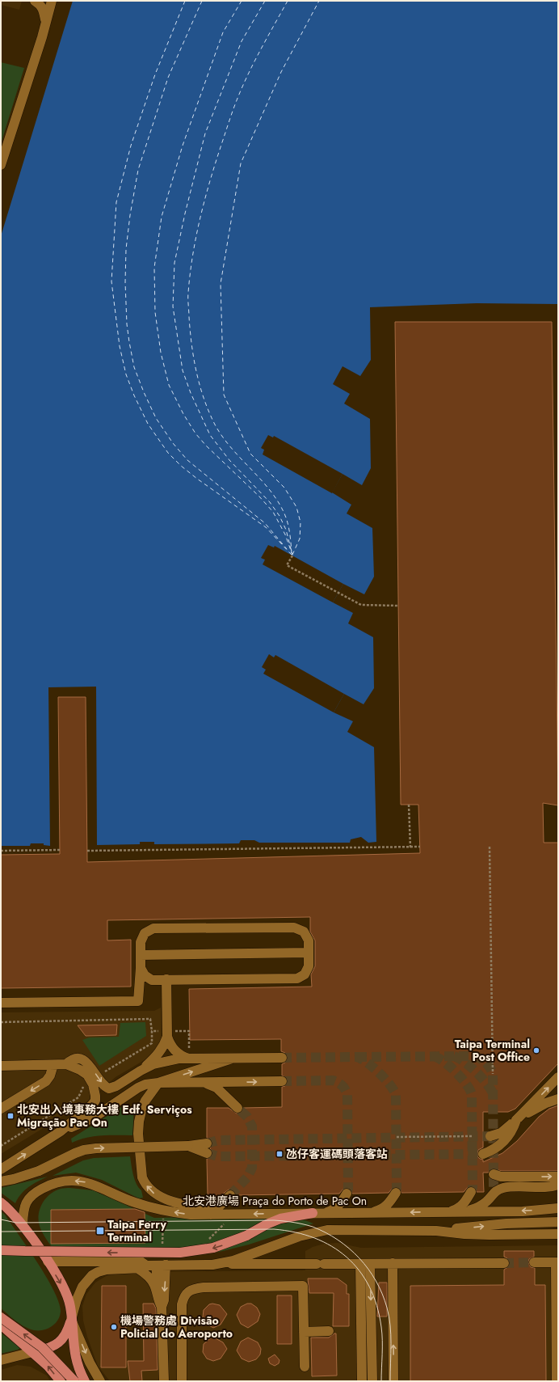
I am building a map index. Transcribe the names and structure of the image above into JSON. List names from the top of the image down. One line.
{"streets":{"street":["北安港廣場 Praça do Porto de Pac On"]},"places":{"other":["Taipa Terminal Post Office","機場警務處 Divisão Policial do Aeroporto"],"transit":["北安出入境事務大樓 Edf. Serviços Migração Pac On","氹仔客運碼頭落客站","Taipa Ferry Terminal"]}}
